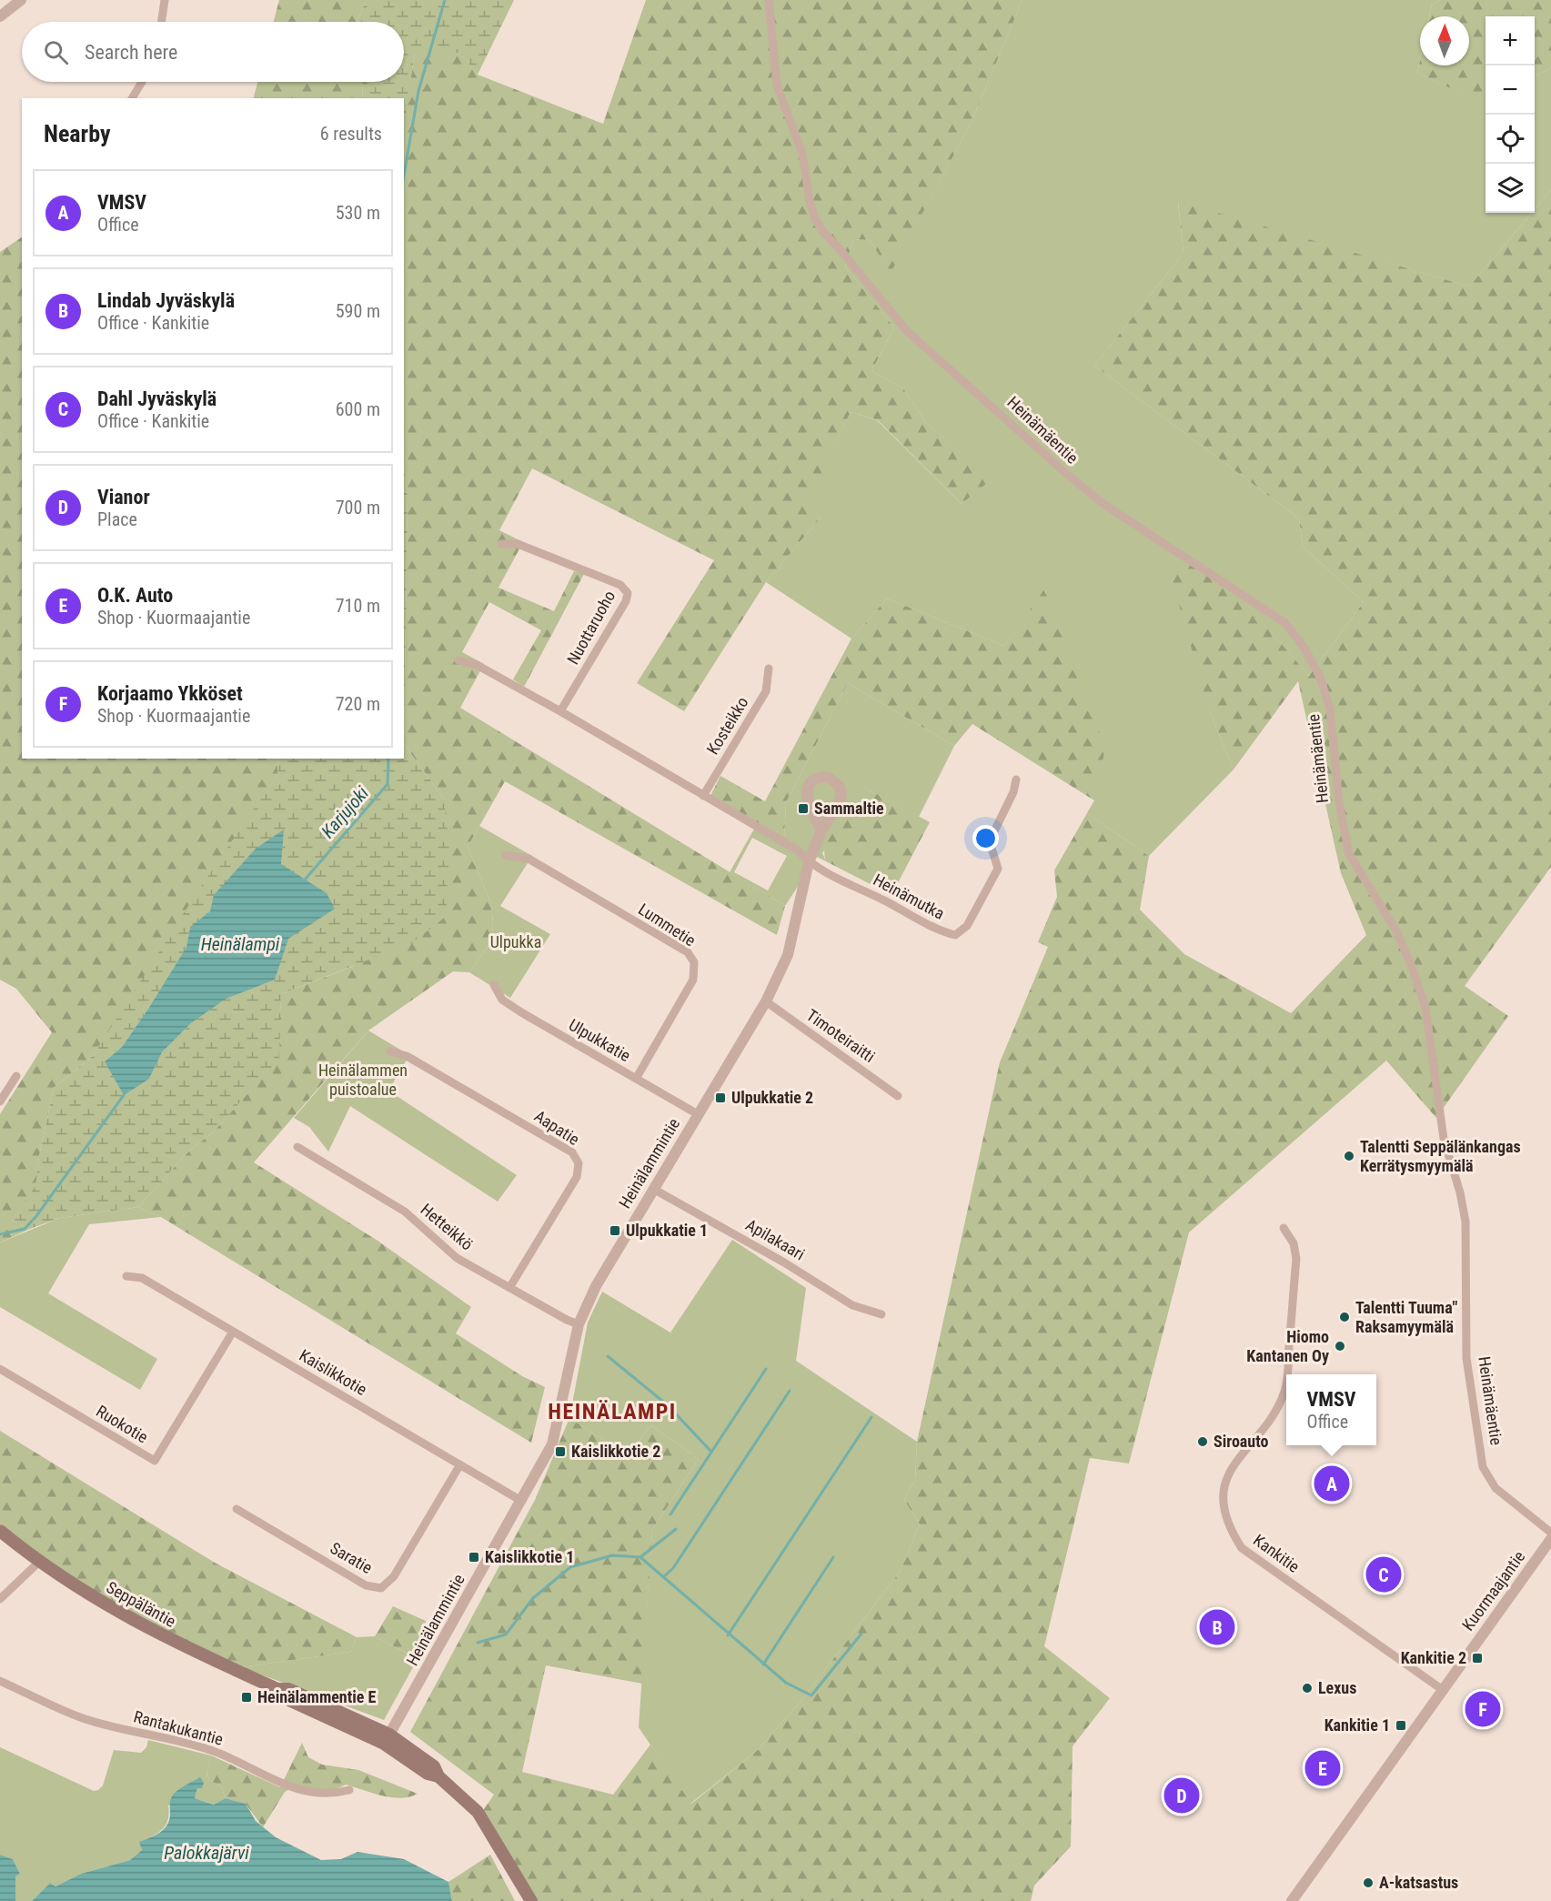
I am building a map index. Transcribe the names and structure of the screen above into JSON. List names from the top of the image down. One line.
{"streets":{"main road":["Seppäläntie"],"street":["Heinämäentie","Nuottaruoho","Kosteikko","Heinämutka","Lummetie","Timoteiraitti","Ulpukkatie","Aapatie","Heinälammintie","Hetteikkö","Apilakaari","Kaislikkotie","Ruokotie","Kankitie","Saratie","Kuormaajantie","Rantakukantie"]},"crossings":[["Heinämutka","Heinälammintie"],["Lummetie","Ulpukkatie"],["Timoteiraitti","Heinälammintie"],["Ulpukkatie","Heinälammintie"],["Aapatie","Hetteikkö"],["Heinälammintie","Hetteikkö"],["Heinälammintie","Apilakaari"],["Heinälammintie","Kaislikkotie"],["Heinälammintie","Seppäläntie"],["Kaislikkotie","Ruokotie"],["Kaislikkotie","Saratie"],["Kankitie","Kuormaajantie"]],"districts":["HEINÄLAMPI"],"water":["Karjujoki","Heinälampi","Palokkajärvi"],"parks":["Ulpukka","Heinälammen puistoalue"],"places":{"transit":["Sammaltie","Ulpukkatie 2","Ulpukkatie 1","Kaislikkotie 2","Kaislikkotie 1","Kankitie 2","Heinälammentie E","Kankitie 1"],"other":["Talentti Seppälänkangas Kerrätysmyymälä","Talentti Tuuma\" Raksamyymälä","Hiomo Kantanen Oy","Siroauto","Lexus","A-katsastus"]},"north":"top","page":{"map_buttons":["+","−"],"search":"Search here","heading":["Nearby","6 results"],"list":[{"mark":"A","name":"VMSV","note":"Office","value":"530 m"},{"mark":"B","name":"Lindab Jyväskylä","note":"Office · Kankitie","value":"590 m"},{"mark":"C","name":"Dahl Jyväskylä","note":"Office · Kankitie","value":"600 m"},{"mark":"D","name":"Vianor","note":"Place","value":"700 m"},{"mark":"E","name":"O.K. Auto","note":"Shop · Kuormaajantie","value":"710 m"},{"mark":"F","name":"Korjaamo Ykköset","note":"Shop · Kuormaajantie","value":"720 m"}],"popup":["VMSV","Office"],"pins":["A","C","B","F","E","D"]}}
